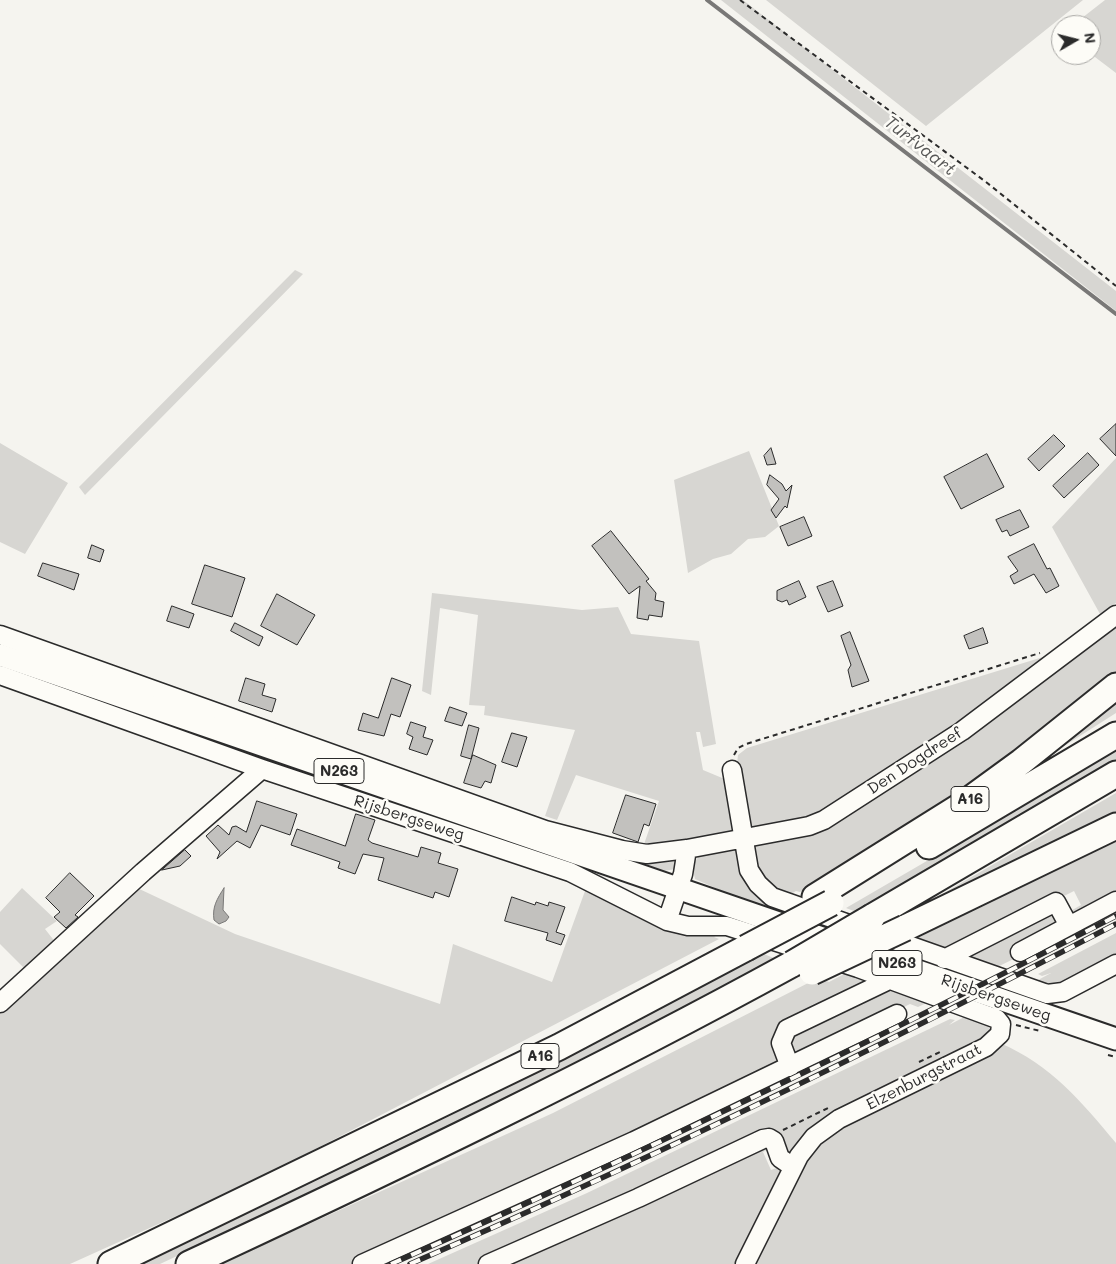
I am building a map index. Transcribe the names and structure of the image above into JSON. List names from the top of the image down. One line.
{"streets":{"highway":["A16"],"main road":["N263","Rijsbergseweg"],"street":["Den Dogdreef","Elzenburgstraat"]},"crossings":[["Den Dogdreef","Rijsbergseweg"],["Rijsbergseweg","Elzenburgstraat"]],"water":["Turfvaart"],"north":"right"}
